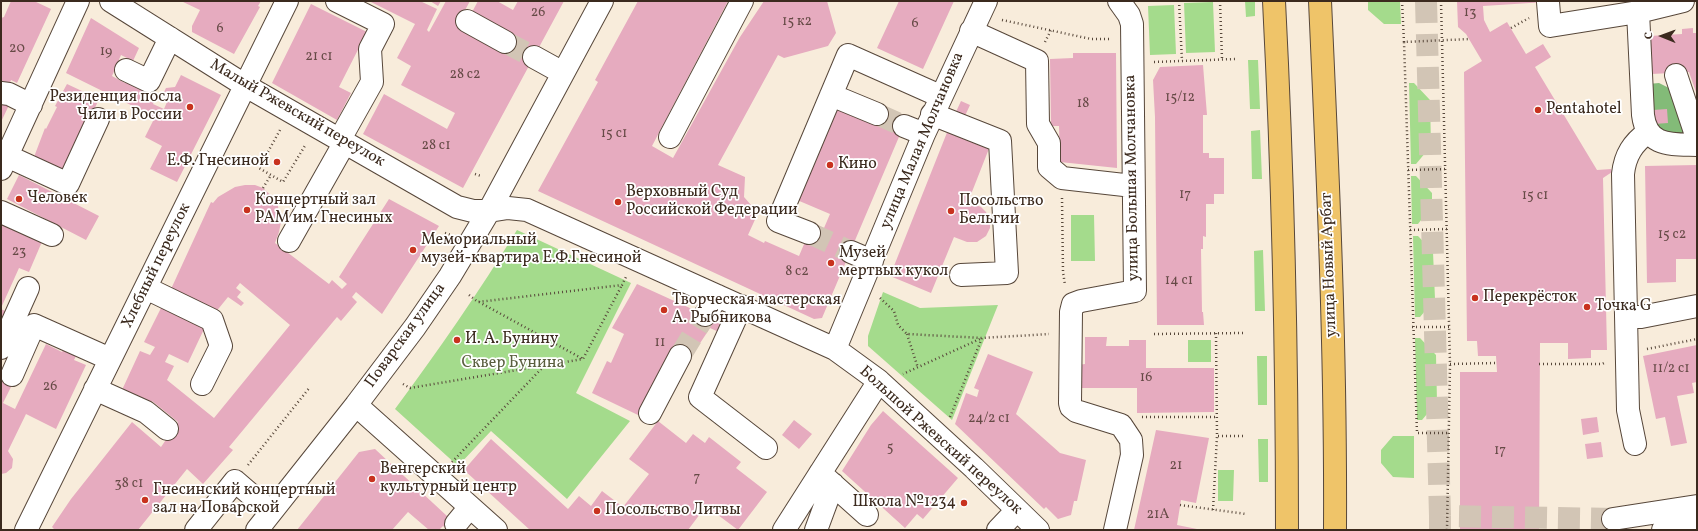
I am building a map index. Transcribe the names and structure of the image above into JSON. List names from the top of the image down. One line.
{"streets":{"main road":["улица Новый Арбат"],"street":["Малый Ржевский переулок","улица Малая Молчановка","улица Большая Молчановка","Хлебный переулок","Поварская улица","Большой Ржевский переулок"]},"crossings":[["Малый Ржевский переулок","Хлебный переулок"],["Малый Ржевский переулок","Поварская улица"],["Малый Ржевский переулок","Большой Ржевский переулок"],["улица Малая Молчановка","Большой Ржевский переулок"],["Поварская улица","Большой Ржевский переулок"]],"parks":["Сквер Бунина"],"places":["Резиденция посла Чили в России","Pentahotel","Е.Ф. Гнесиной","Кино","Человек","Верховный Суд Российской Федерации","Концертный зал РАМ им. Гнесиных","Посольство Бельгии","Мемориальный музей-квартира Е.Ф.Гнесиной","Музей мертвых кукол","Перекрёсток","Точка G","Творческая мастерская А. Рыбникова","И. А. Бунину","Венгерский культурный центр","Гнесинский концертный зал на Поварской","Школа №1234","Посольство Литвы"],"house_numbers":["26","13","15 к2","6","6","20","19","21 с1","28 с2","15/12","18","15 с1","28 с1","17","15 с1","15 с2","23","8 с2","14 с1","11","11/2 с1","16","26","24/2 с1","5","17","21","7","38 с1","21А"],"north":"left"}
